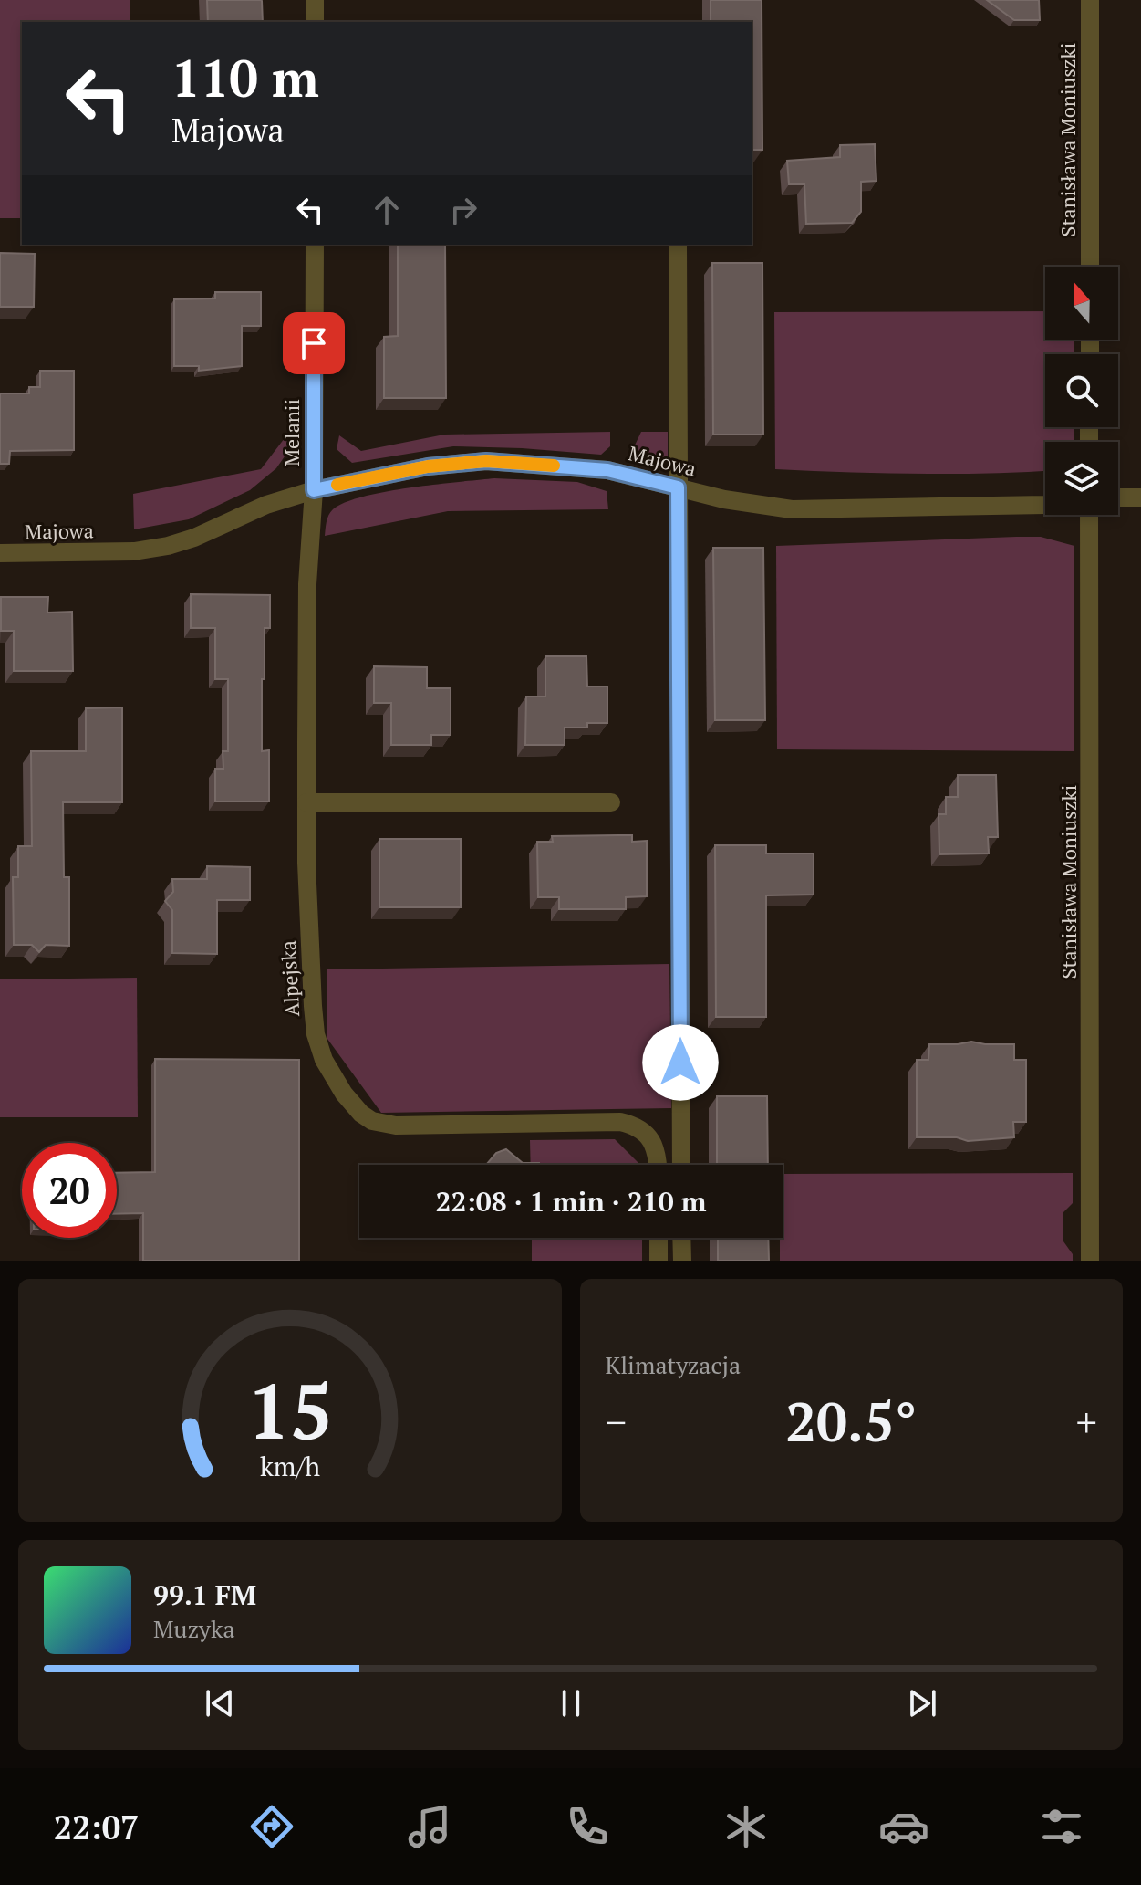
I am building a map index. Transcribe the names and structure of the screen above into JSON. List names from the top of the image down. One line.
{"streets":{"street":["Stanisława Moniuszki","Melanii","Majowa","Alpejska"]},"crossings":[["Melanii","Majowa"],["Melanii","Alpejska"],["Majowa","Alpejska"]],"north":"top","page":{"turn":["110 m","Majowa"],"limit":"20","trip":"22:08 · 1 min · 210 m","tile":"Klimatyzacja","heat":["−","20.5°","+"],"song":["99.1 FM","Muzyka"],"tabs":"22:07","gauge":["15","km/h"]}}
